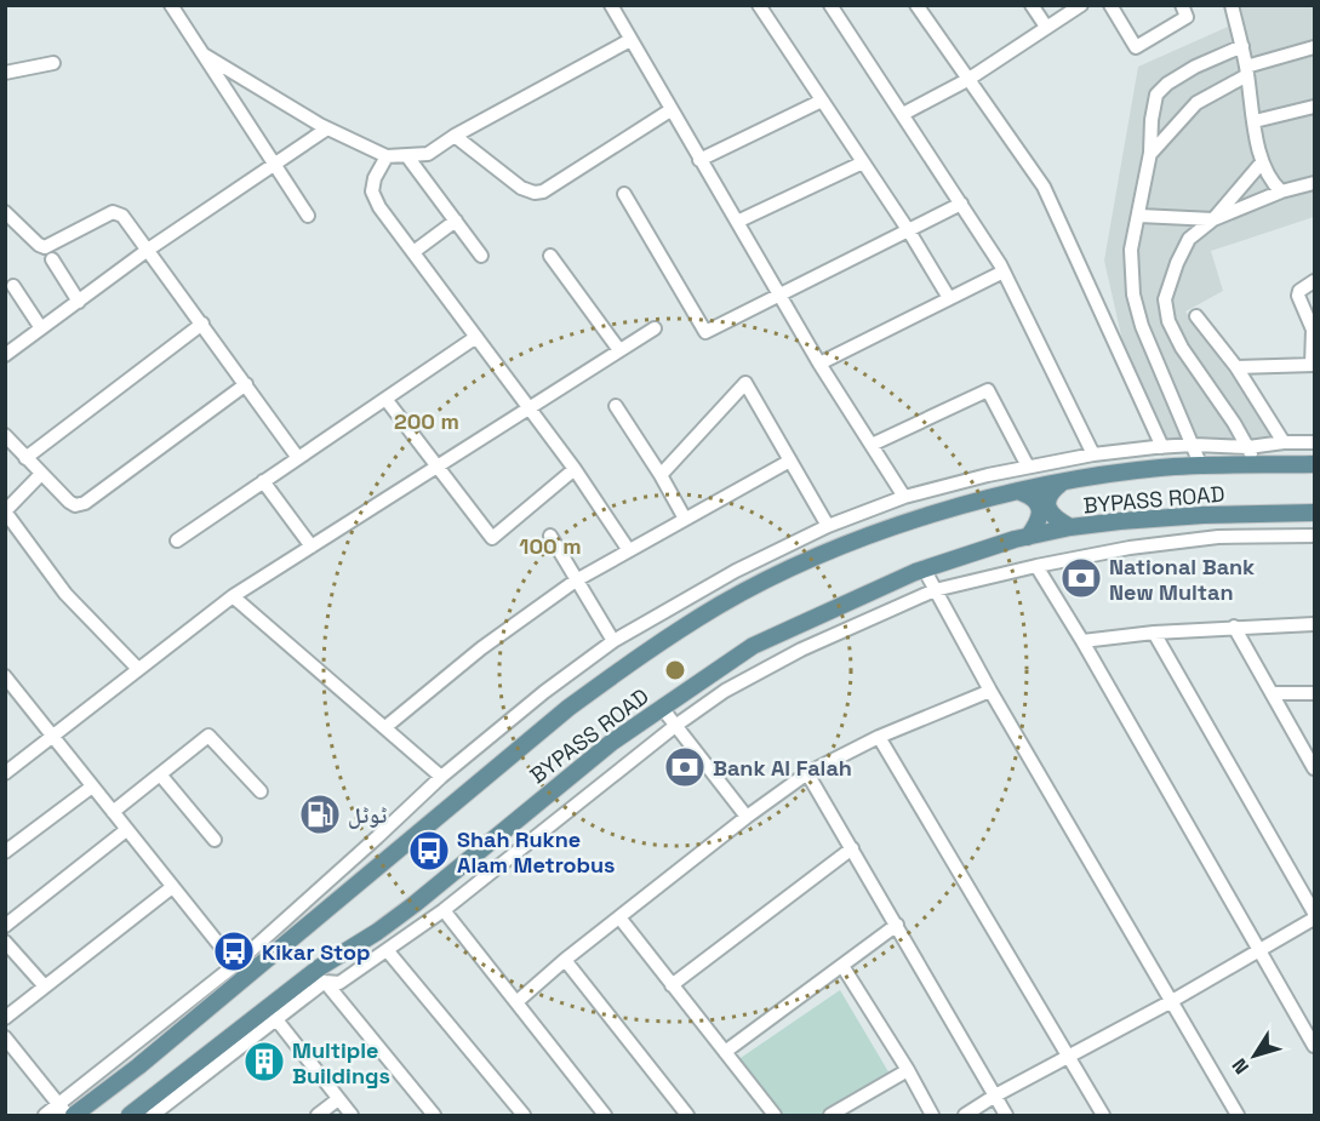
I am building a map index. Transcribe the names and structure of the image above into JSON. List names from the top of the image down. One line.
{"streets":{"main road":["BYPASS ROAD"]},"places":{"bank":["National Bank New Multan","Bank Al Falah"],"fuel station":["ٹوٹل"],"bus stop":["Shah Rukne Alam Metrobus","Kikar Stop"],"building":["Multiple Buildings"]},"north":"bottom left","rings":["200 m","100 m"]}
